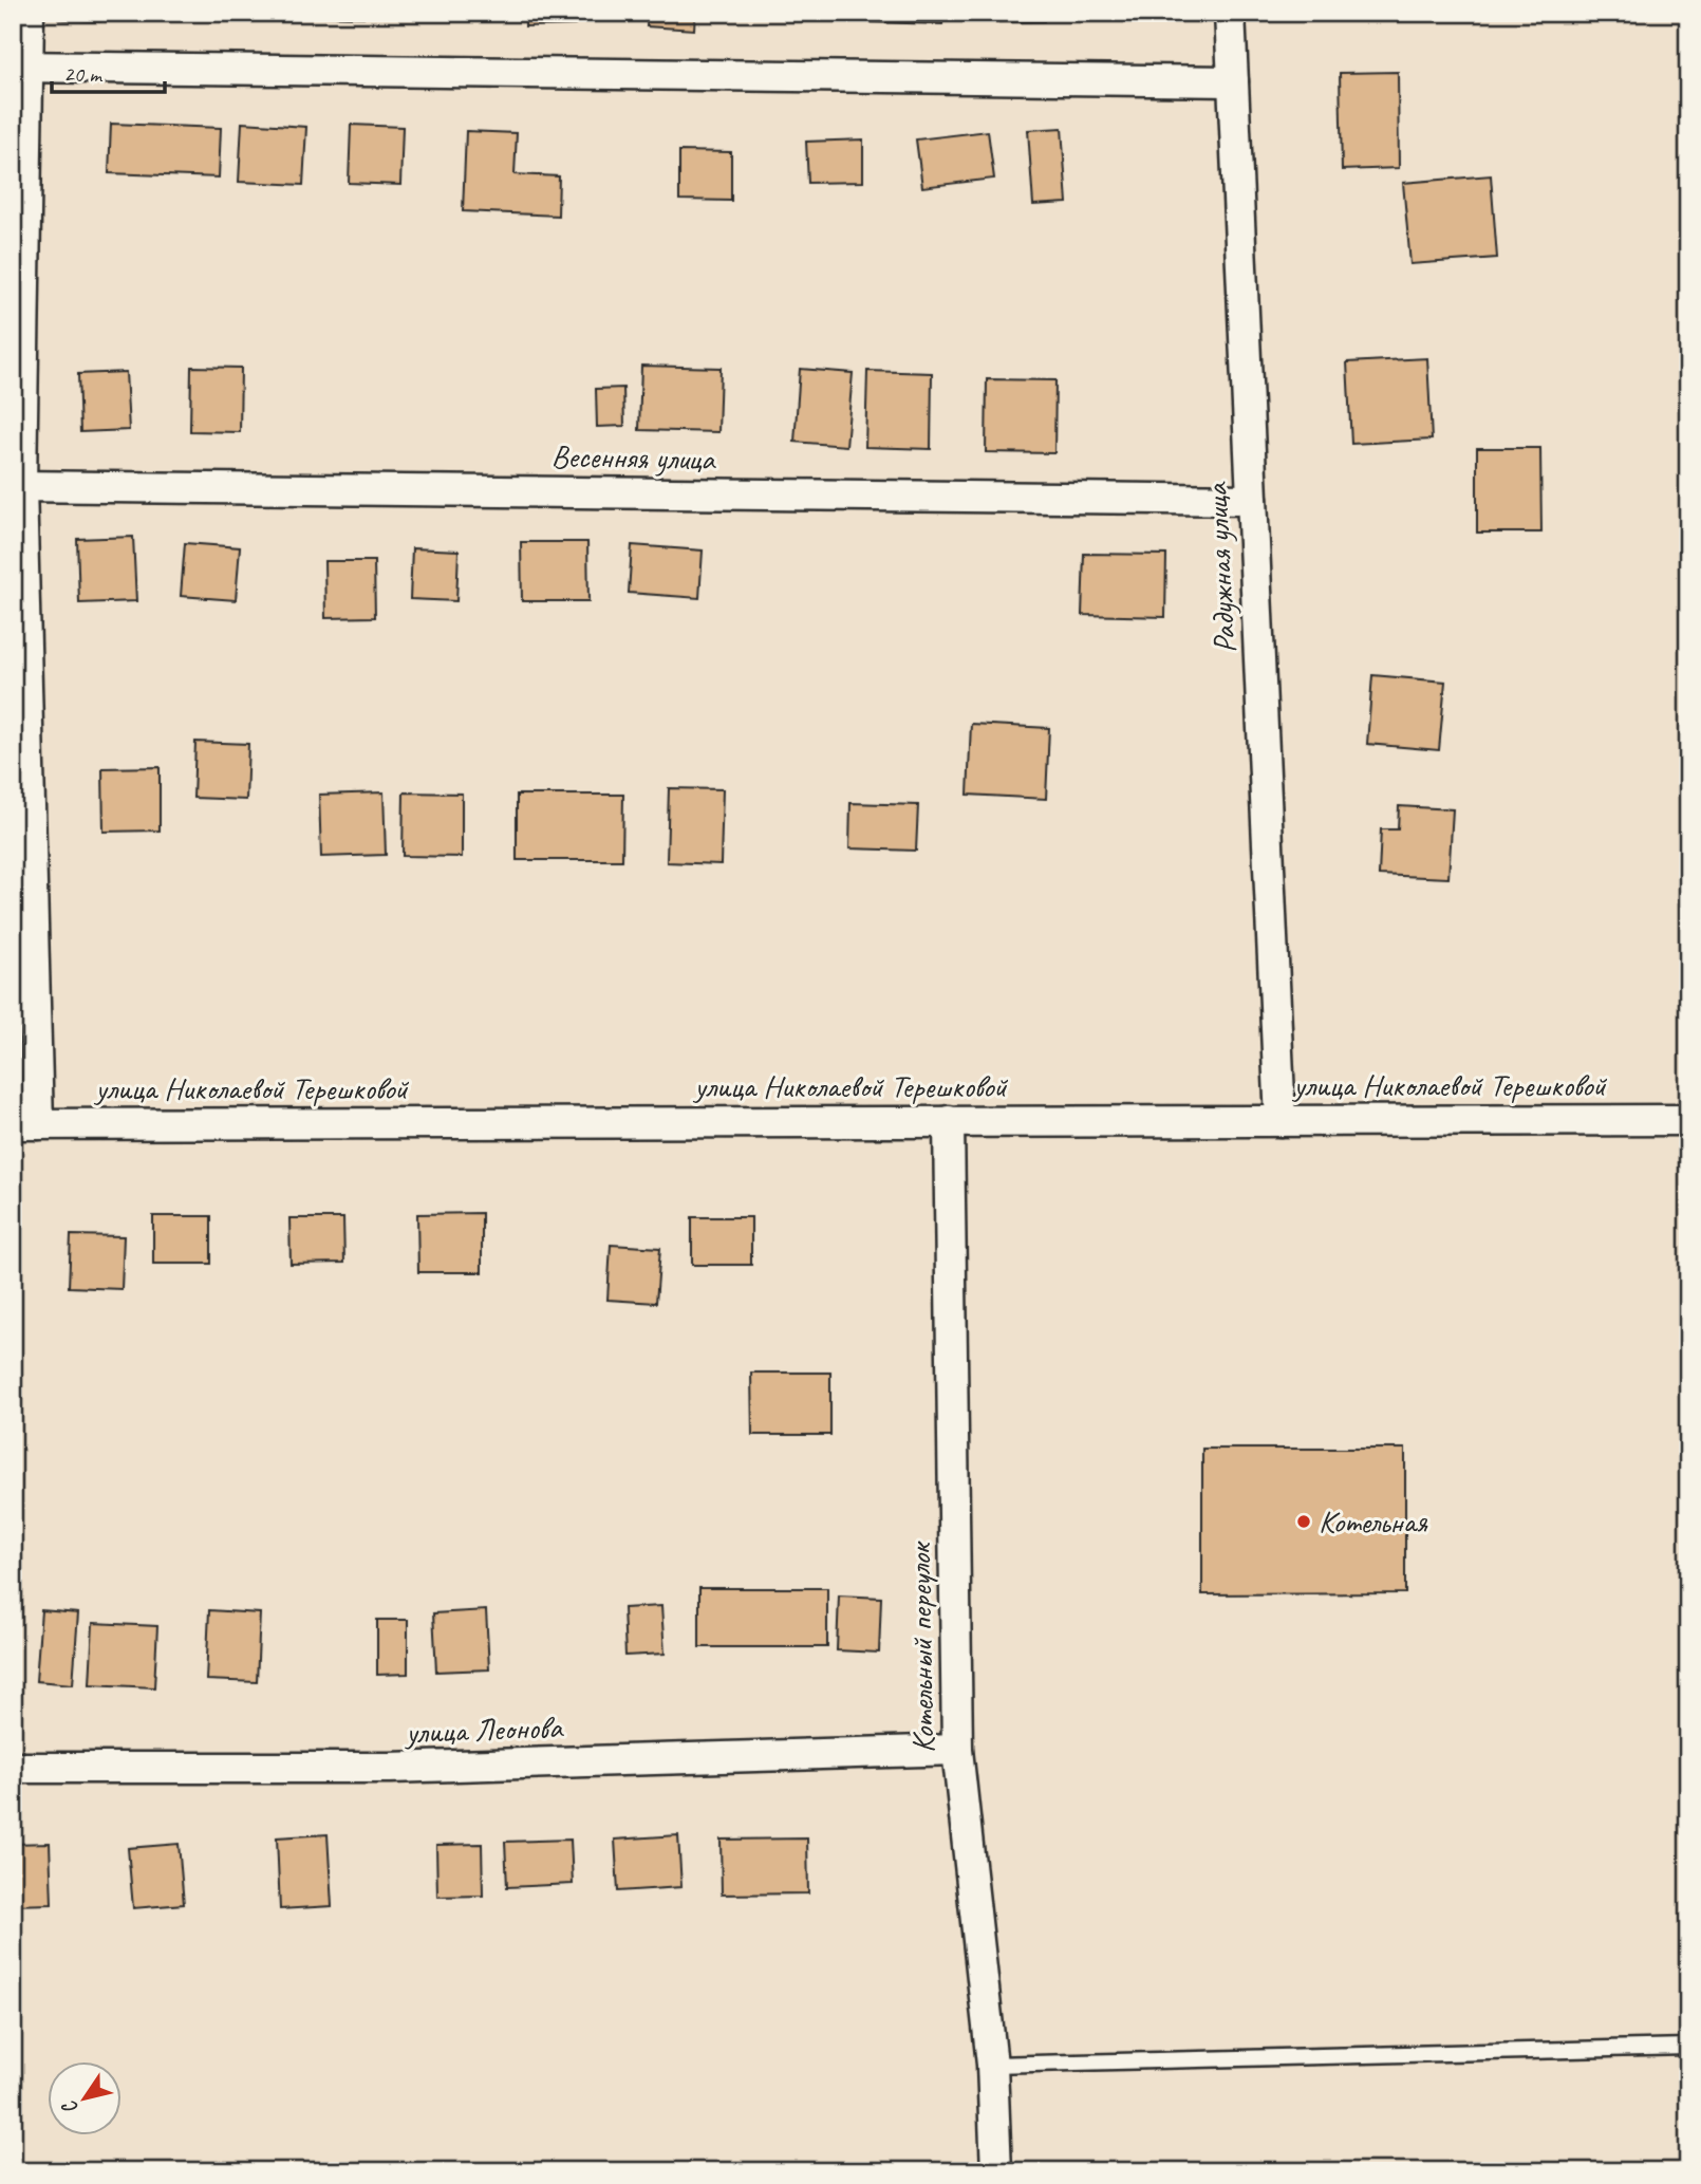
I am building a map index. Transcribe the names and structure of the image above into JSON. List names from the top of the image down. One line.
{"streets":{"street":["Весенняя улица","Радужная улица","улица Николаевой Терешковой","Котельный переулок","улица Леонова"]},"crossings":[["Весенняя улица","Радужная улица"],["Радужная улица","улица Николаевой Терешковой"],["улица Николаевой Терешковой","Котельный переулок"],["Котельный переулок","улица Леонова"]],"places":["Котельная"],"scale_bar":"20 m","north":"bottom left"}
